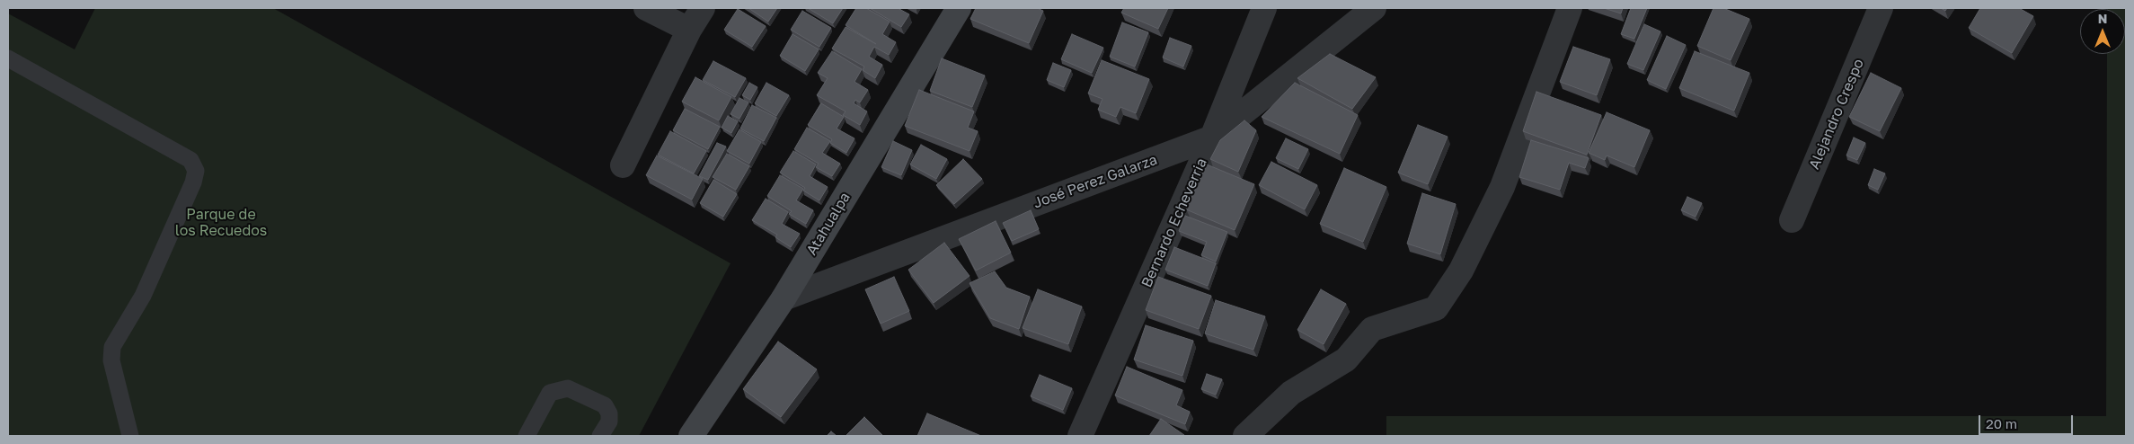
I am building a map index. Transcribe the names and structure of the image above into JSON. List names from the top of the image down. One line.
{"streets":{"street":["Alejandro Crespo","José Perez Galarza","Bernardo Echeverria","Atahualpa"]},"crossings":[["José Perez Galarza","Bernardo Echeverria"],["José Perez Galarza","Atahualpa"]],"parks":["Parque de los Recuedos"],"scale_bar":"20 m","north":"top"}
